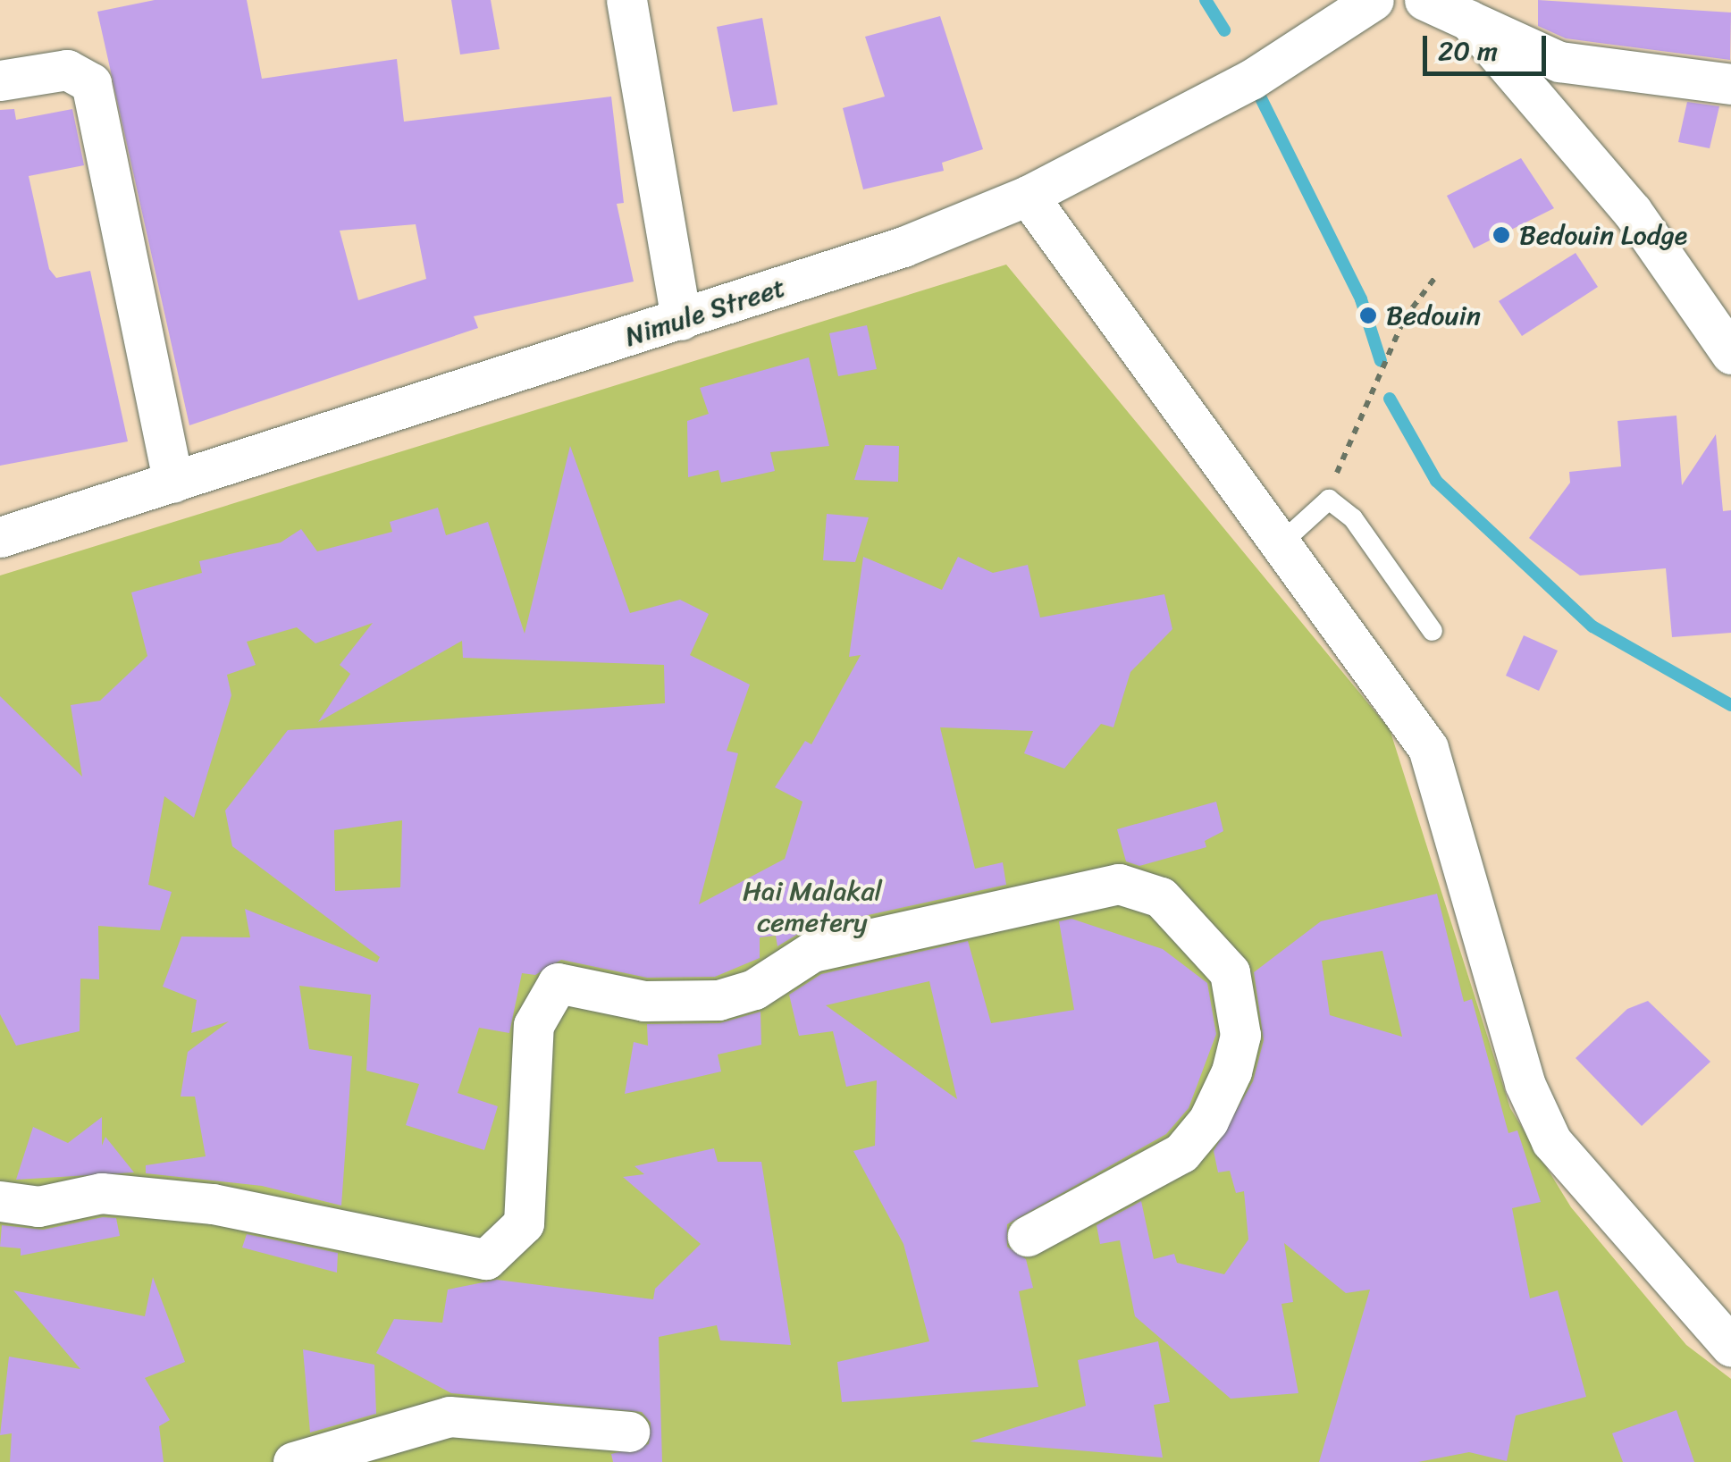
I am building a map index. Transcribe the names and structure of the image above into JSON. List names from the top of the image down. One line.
{"streets":{"street":["Nimule Street"]},"parks":["Hai Malakal cemetery"],"places":["Bedouin Lodge","Bedouin"],"scale_bar":"20 m"}
